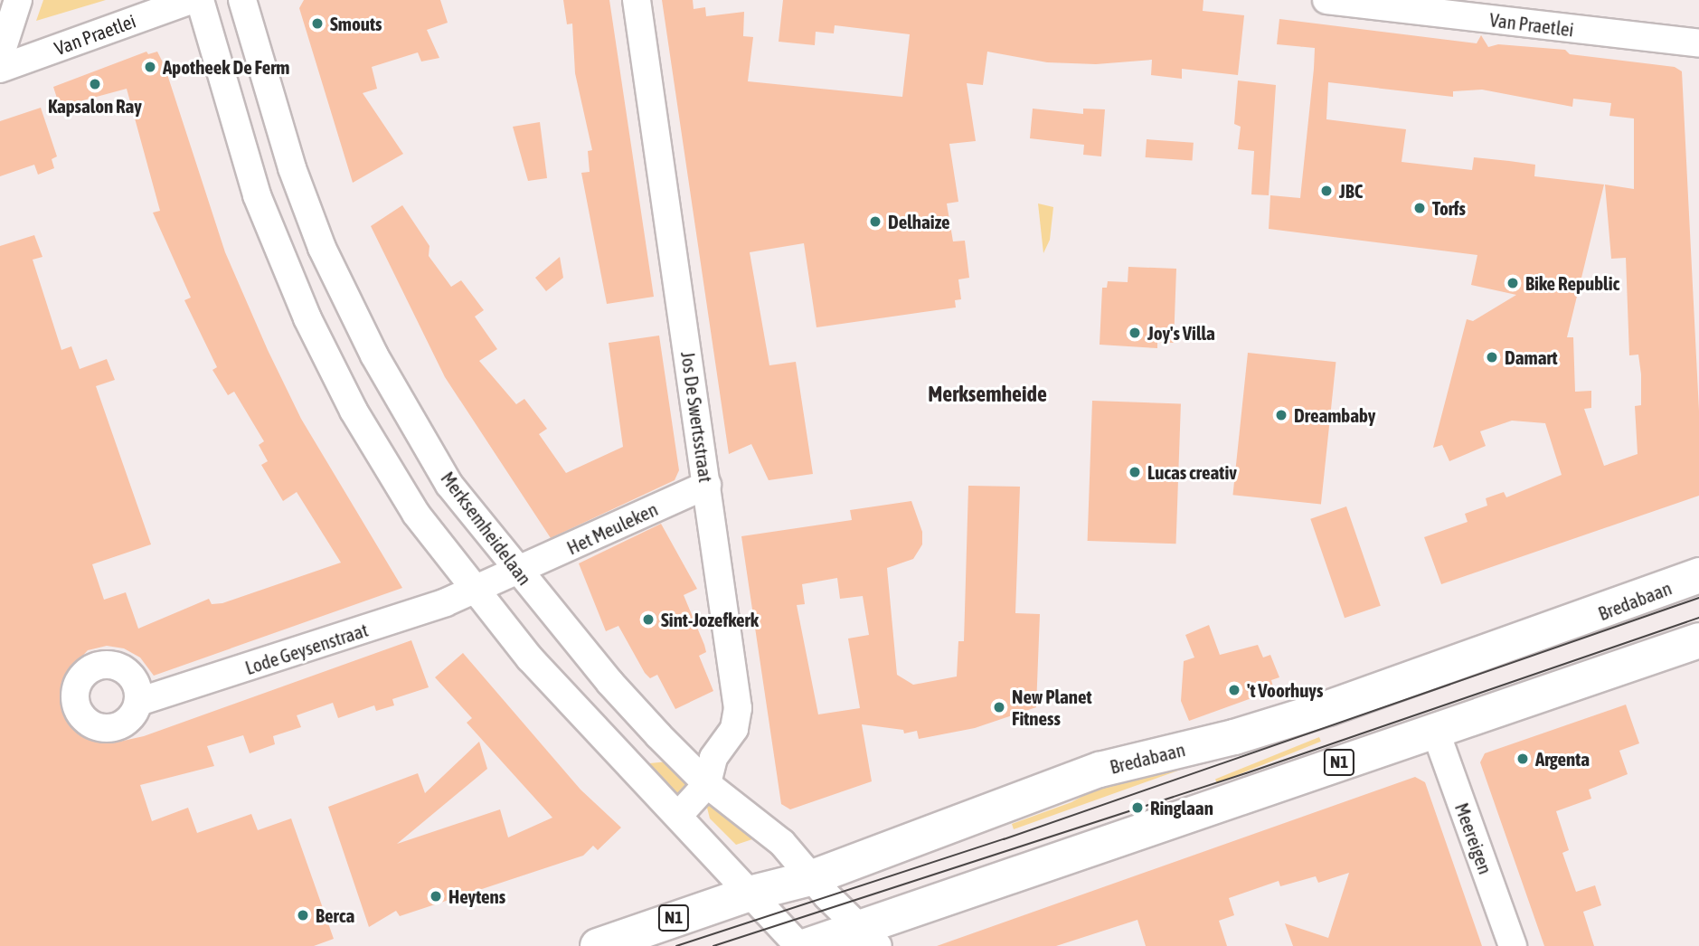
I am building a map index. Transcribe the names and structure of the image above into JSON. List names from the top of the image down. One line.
{"streets":{"main road":["Bredabaan","N1"],"street":["Van Praetlei","Jos De Swertsstraat","Merksemheidelaan","Het Meuleken","Lode Geysenstraat","Meereigen"]},"crossings":[["Jos De Swertsstraat","Merksemheidelaan"],["Jos De Swertsstraat","Het Meuleken"],["Merksemheidelaan","Het Meuleken"],["Merksemheidelaan","Bredabaan"],["Merksemheidelaan","N1"],["Het Meuleken","Lode Geysenstraat"],["N1","Meereigen"]],"districts":["Merksemheide"],"places":["Smouts","Apotheek De Ferm","Kapsalon Ray","JBC","Torfs","Delhaize","Bike Republic","Joy's Villa","Damart","Dreambaby","Lucas creativ","Sint-Jozefkerk","'t Voorhuys","New Planet Fitness","Argenta","Ringlaan","Heytens","Berca"]}
